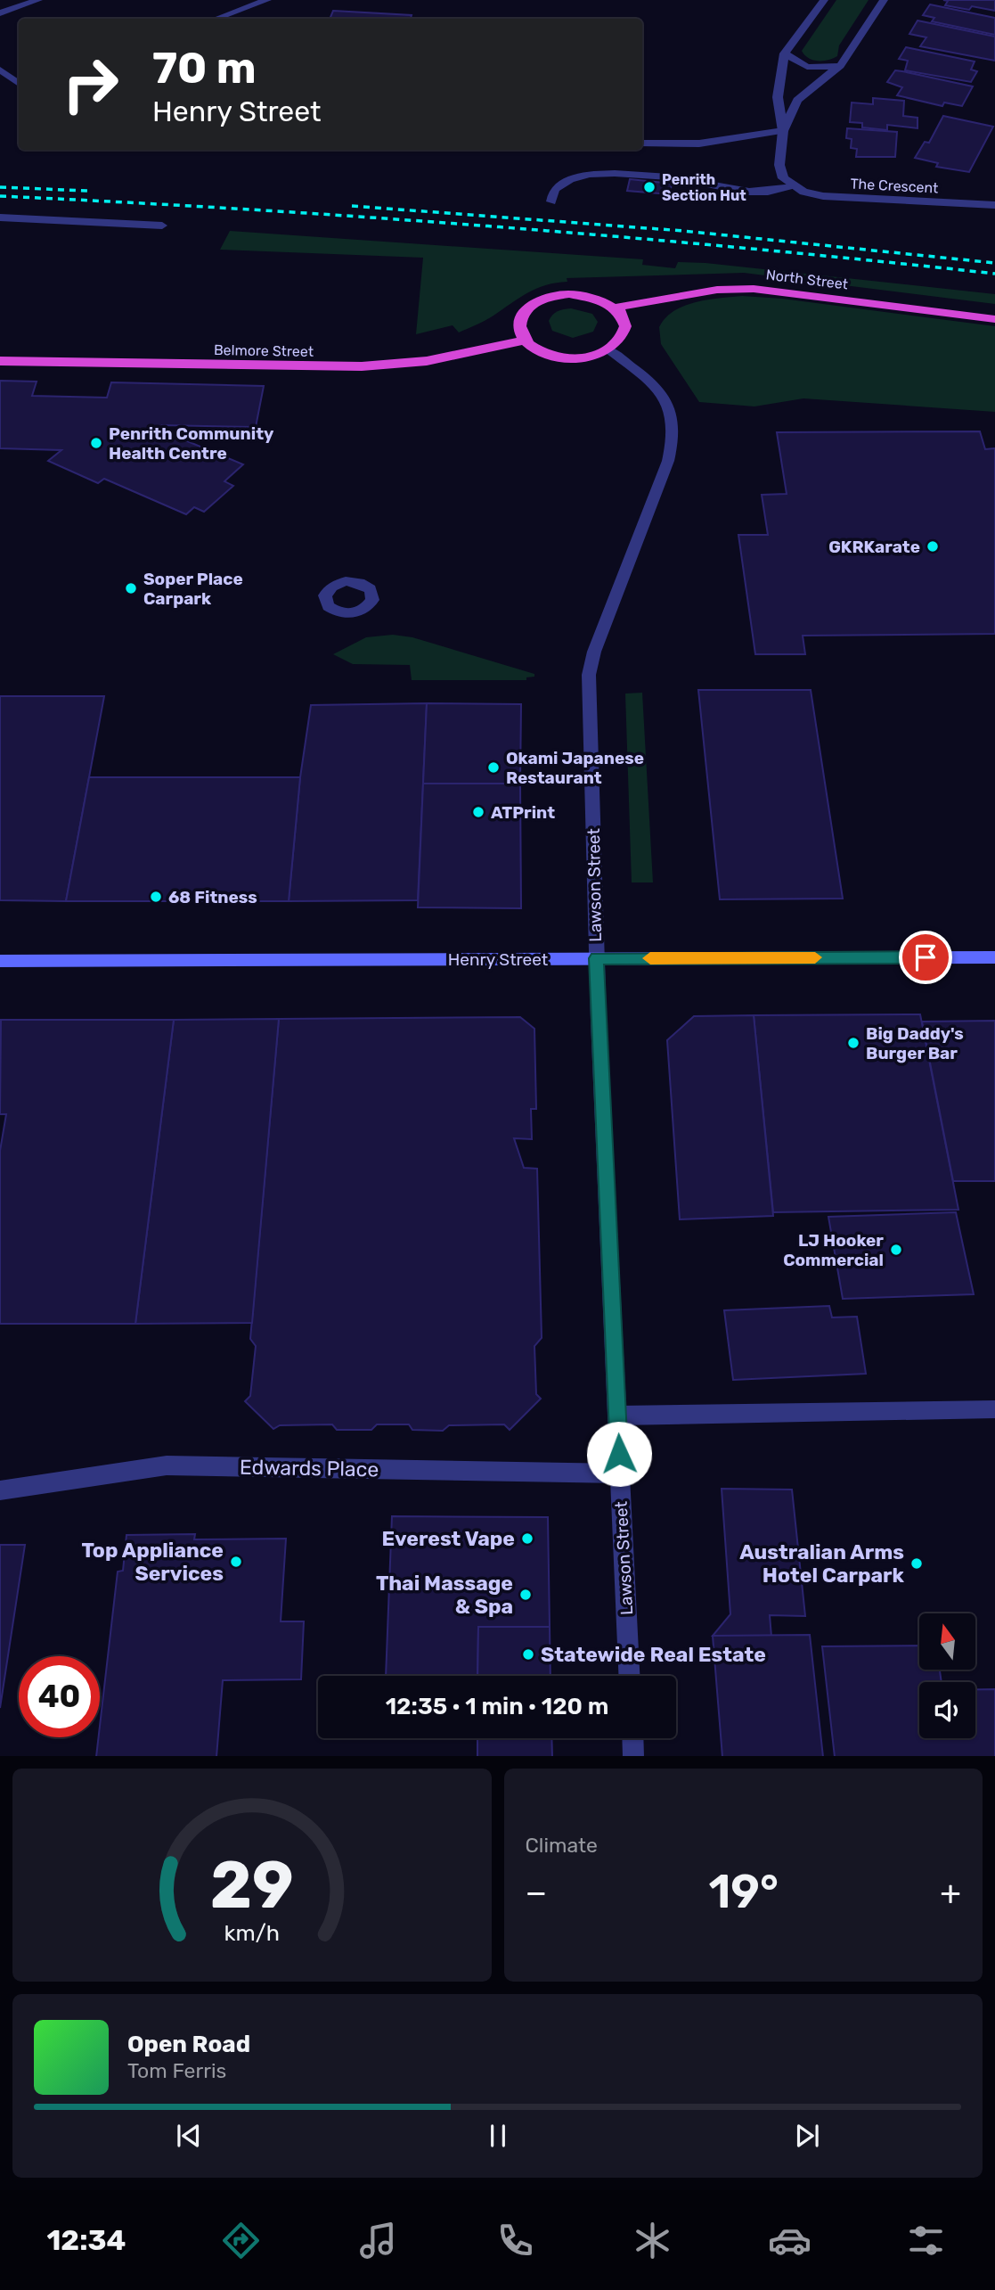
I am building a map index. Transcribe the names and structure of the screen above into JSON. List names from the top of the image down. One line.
{"streets":{"highway":["North Street","Belmore Street"],"main road":["Henry Street"],"street":["The Crescent","Lawson Street","Edwards Place"]},"crossings":[["North Street","Belmore Street"],["North Street","Lawson Street"],["Belmore Street","Lawson Street"],["Lawson Street","Henry Street"],["Lawson Street","Edwards Place"]],"places":["Penrith Section Hut","Penrith Community Health Centre","GKRKarate","Soper Place Carpark","Okami Japanese Restaurant","ATPrint","68 Fitness","Big Daddy's Burger Bar","LJ Hooker Commercial","Everest Vape","Top Appliance Services","Australian Arms Hotel Carpark","Thai Massage & Spa","Statewide Real Estate"],"north":"top","page":{"turn":["70 m","Henry Street"],"limit":"40","trip":"12:35 · 1 min · 120 m","tile":"Climate","heat":["−","19°","+"],"song":["Open Road","Tom Ferris"],"tabs":"12:34","gauge":["29","km/h"]}}
